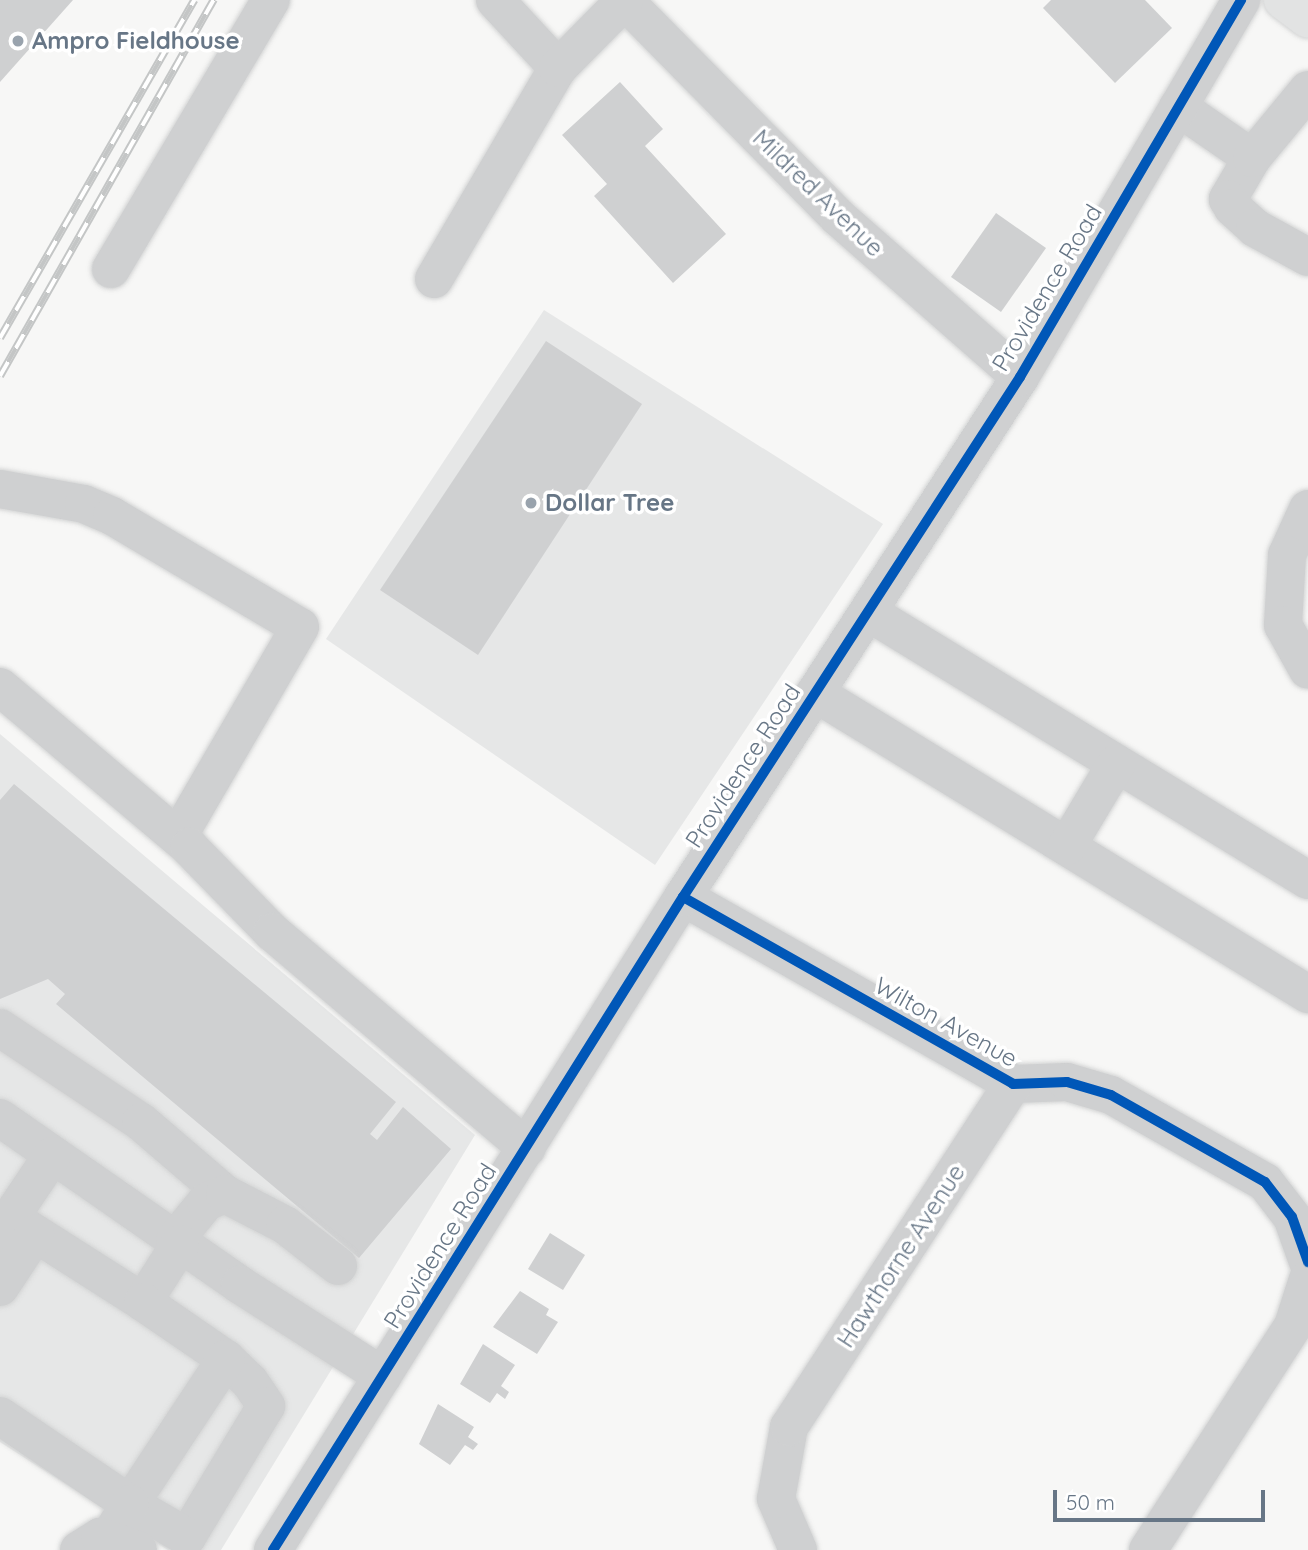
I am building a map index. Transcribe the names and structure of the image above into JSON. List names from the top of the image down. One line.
{"streets":{"street":["Mildred Avenue","Providence Road","Wilton Avenue","Hawthorne Avenue"]},"crossings":[["Mildred Avenue","Providence Road"],["Providence Road","Wilton Avenue"],["Wilton Avenue","Hawthorne Avenue"]],"places":["Ampro Fieldhouse","Dollar Tree"],"scale_bar":"50 m"}
